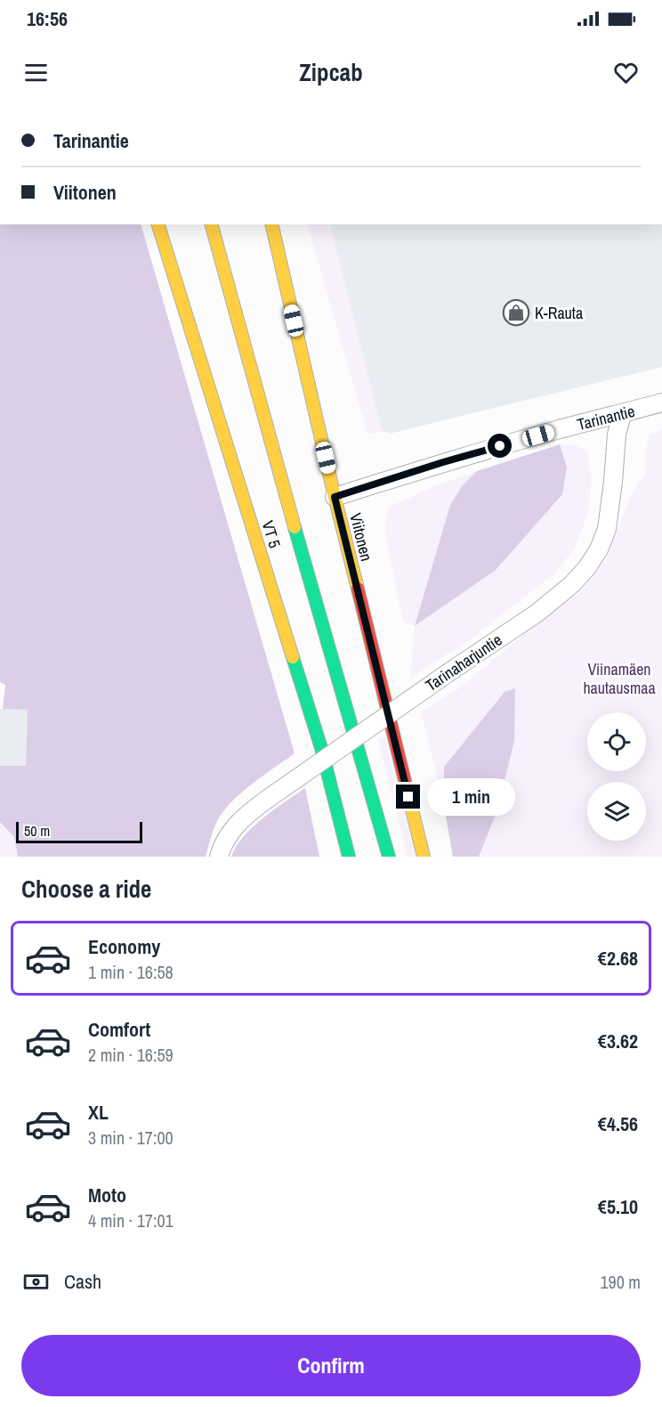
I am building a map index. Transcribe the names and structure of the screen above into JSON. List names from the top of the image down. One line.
{"streets":{"main road":["VT 5","Viitonen"],"street":["Tarinantie","Tarinaharjuntie"]},"crossings":[["Tarinantie","Viitonen"],["Tarinantie","Tarinaharjuntie"]],"parks":["Viinamäen hautausmaa"],"places":{"shop":["K-Rauta"]},"scale_bar":"50 m","page":{"status":"16:56","header":"Zipcab","banner":["Tarinantie","Viitonen"],"bubble":"1 min","scale":"50 m","heading":"Choose a ride","list":[{"name":"Economy","note":"1 min · 16:58","value":"€2.68"},{"name":"Comfort","note":"2 min · 16:59","value":"€3.62"},{"name":"XL","note":"3 min · 17:00","value":"€4.56"},{"name":"Moto","note":"4 min · 17:01","value":"€5.10"}],"pay":["Cash","190 m"],"buttons":"Confirm"}}
